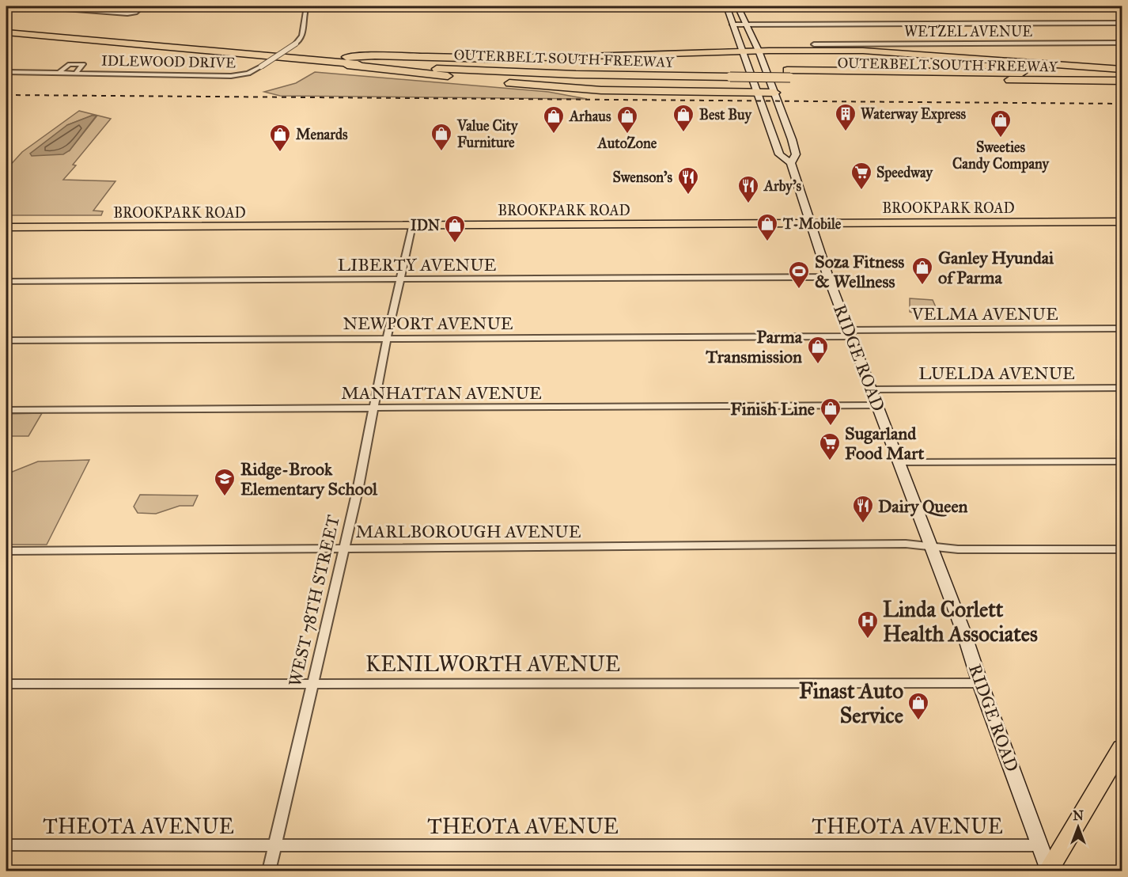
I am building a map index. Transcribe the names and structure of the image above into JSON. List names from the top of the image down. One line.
{"streets":{"highway":["OUTERBELT SOUTH FREEWAY"],"main road":["BROOKPARK ROAD","RIDGE ROAD"],"street":["WETZEL AVENUE","IDLEWOOD DRIVE","LIBERTY AVENUE","VELMA AVENUE","NEWPORT AVENUE","LUELDA AVENUE","MANHATTAN AVENUE","MARLBOROUGH AVENUE","WEST 78TH STREET","KENILWORTH AVENUE","THEOTA AVENUE"]},"crossings":[["BROOKPARK ROAD","RIDGE ROAD"],["BROOKPARK ROAD","WEST 78TH STREET"],["LIBERTY AVENUE","RIDGE ROAD"],["LIBERTY AVENUE","WEST 78TH STREET"],["VELMA AVENUE","NEWPORT AVENUE"],["VELMA AVENUE","RIDGE ROAD"],["NEWPORT AVENUE","RIDGE ROAD"],["NEWPORT AVENUE","WEST 78TH STREET"],["RIDGE ROAD","LUELDA AVENUE"],["RIDGE ROAD","MANHATTAN AVENUE"],["RIDGE ROAD","MARLBOROUGH AVENUE"],["RIDGE ROAD","KENILWORTH AVENUE"],["RIDGE ROAD","THEOTA AVENUE"],["MANHATTAN AVENUE","WEST 78TH STREET"],["MARLBOROUGH AVENUE","WEST 78TH STREET"],["WEST 78TH STREET","KENILWORTH AVENUE"],["WEST 78TH STREET","THEOTA AVENUE"]],"places":{"building":["Waterway Express"],"shop":["Best Buy","Arhaus","AutoZone","Sweeties Candy Company","Value City Furniture","Menards","T-Mobile","IDN","Ganley Hyundai of Parma","Parma Transmission","Finish Line","Finast Auto Service"],"supermarket":["Speedway","Sugarland Food Mart"],"restaurant":["Swenson's","Arby's","Dairy Queen"],"sports":["Soza Fitness & Wellness"],"school or university":["Ridge-Brook Elementary School"],"hospital":["Linda Corlett Health Associates"]},"north":"top"}
